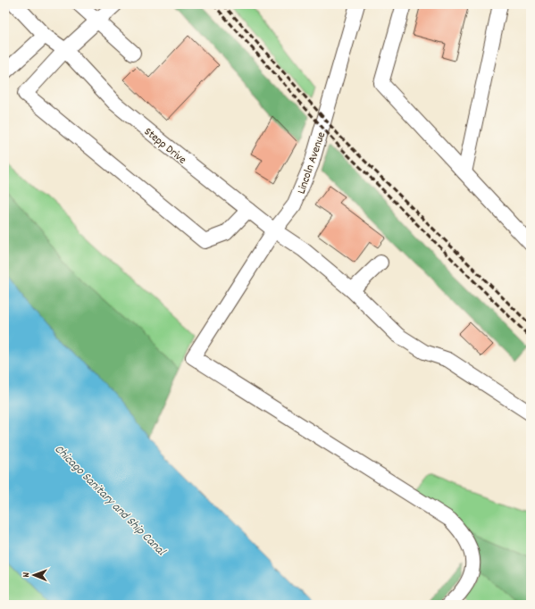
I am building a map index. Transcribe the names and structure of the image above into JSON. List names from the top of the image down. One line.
{"streets":{"street":["Stepp Drive","Lincoln Avenue"]},"crossings":[["Stepp Drive","Lincoln Avenue"]],"water":["Chicago Sanitary and Ship Canal"],"north":"left"}
